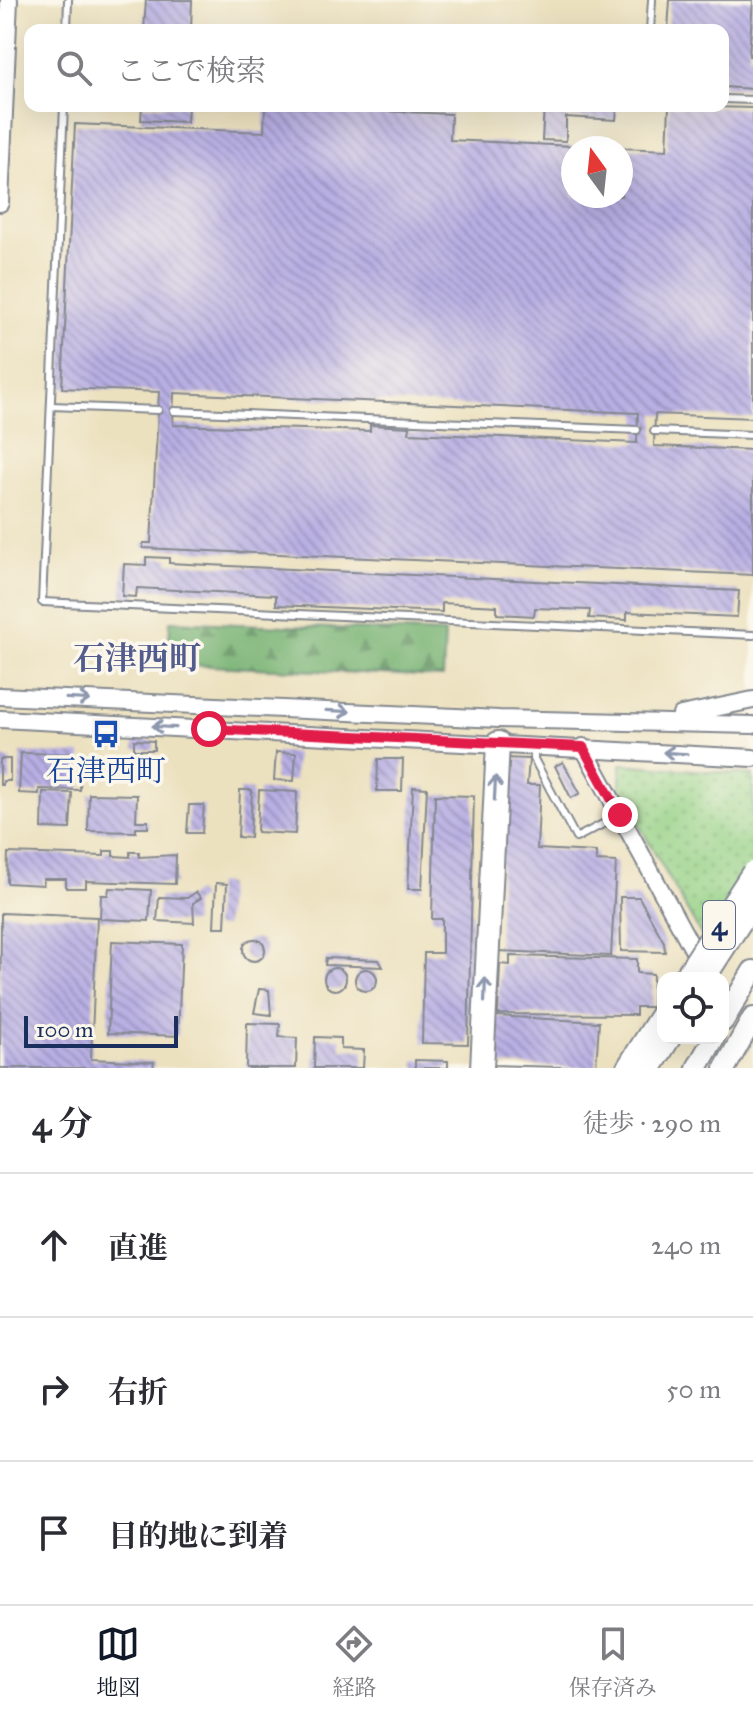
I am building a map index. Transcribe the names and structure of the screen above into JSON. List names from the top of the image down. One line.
{"streets":{"highway":["4"]},"districts":["石津西町"],"places":{"bus stop":["石津西町"]},"scale_bar":"100 m","north":"top","page":{"search":"ここで検索","scale":"100 m","heading":["4 分","徒歩 · 290 m"],"list":[["直進","240 m"],["右折","50 m"],"目的地に到着"],"nav":["地図","経路","保存済み"]}}
